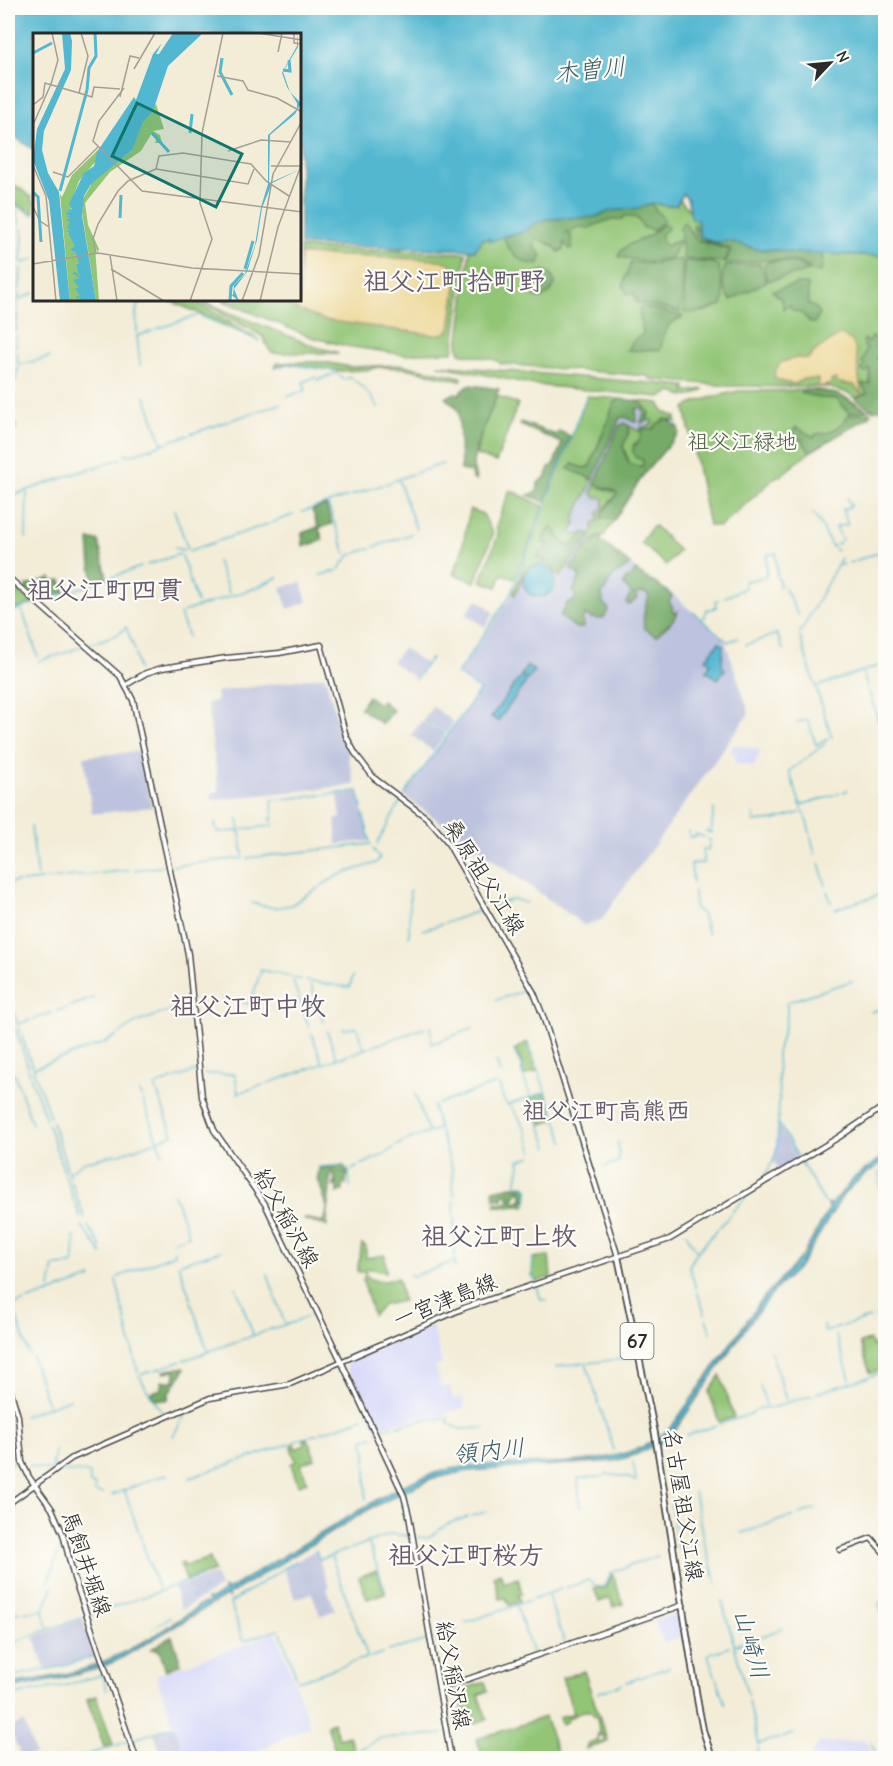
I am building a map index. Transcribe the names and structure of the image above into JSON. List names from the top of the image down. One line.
{"streets":{"main road":["桑原祖父江線","給父稲沢線","一宮津島線","67","名古屋祖父江線","馬飼井堀線"]},"crossings":[["桑原祖父江線","給父稲沢線"],["桑原祖父江線","一宮津島線"],["桑原祖父江線","名古屋祖父江線"],["給父稲沢線","一宮津島線"],["一宮津島線","名古屋祖父江線"],["一宮津島線","馬飼井堀線"]],"districts":["祖父江町拾町野","祖父江町四貫","祖父江町中牧","祖父江町高熊西","祖父江町上牧","祖父江町桜方"],"water":["木曽川","領内川","山崎川"],"parks":["祖父江緑地"],"north":"top right"}
